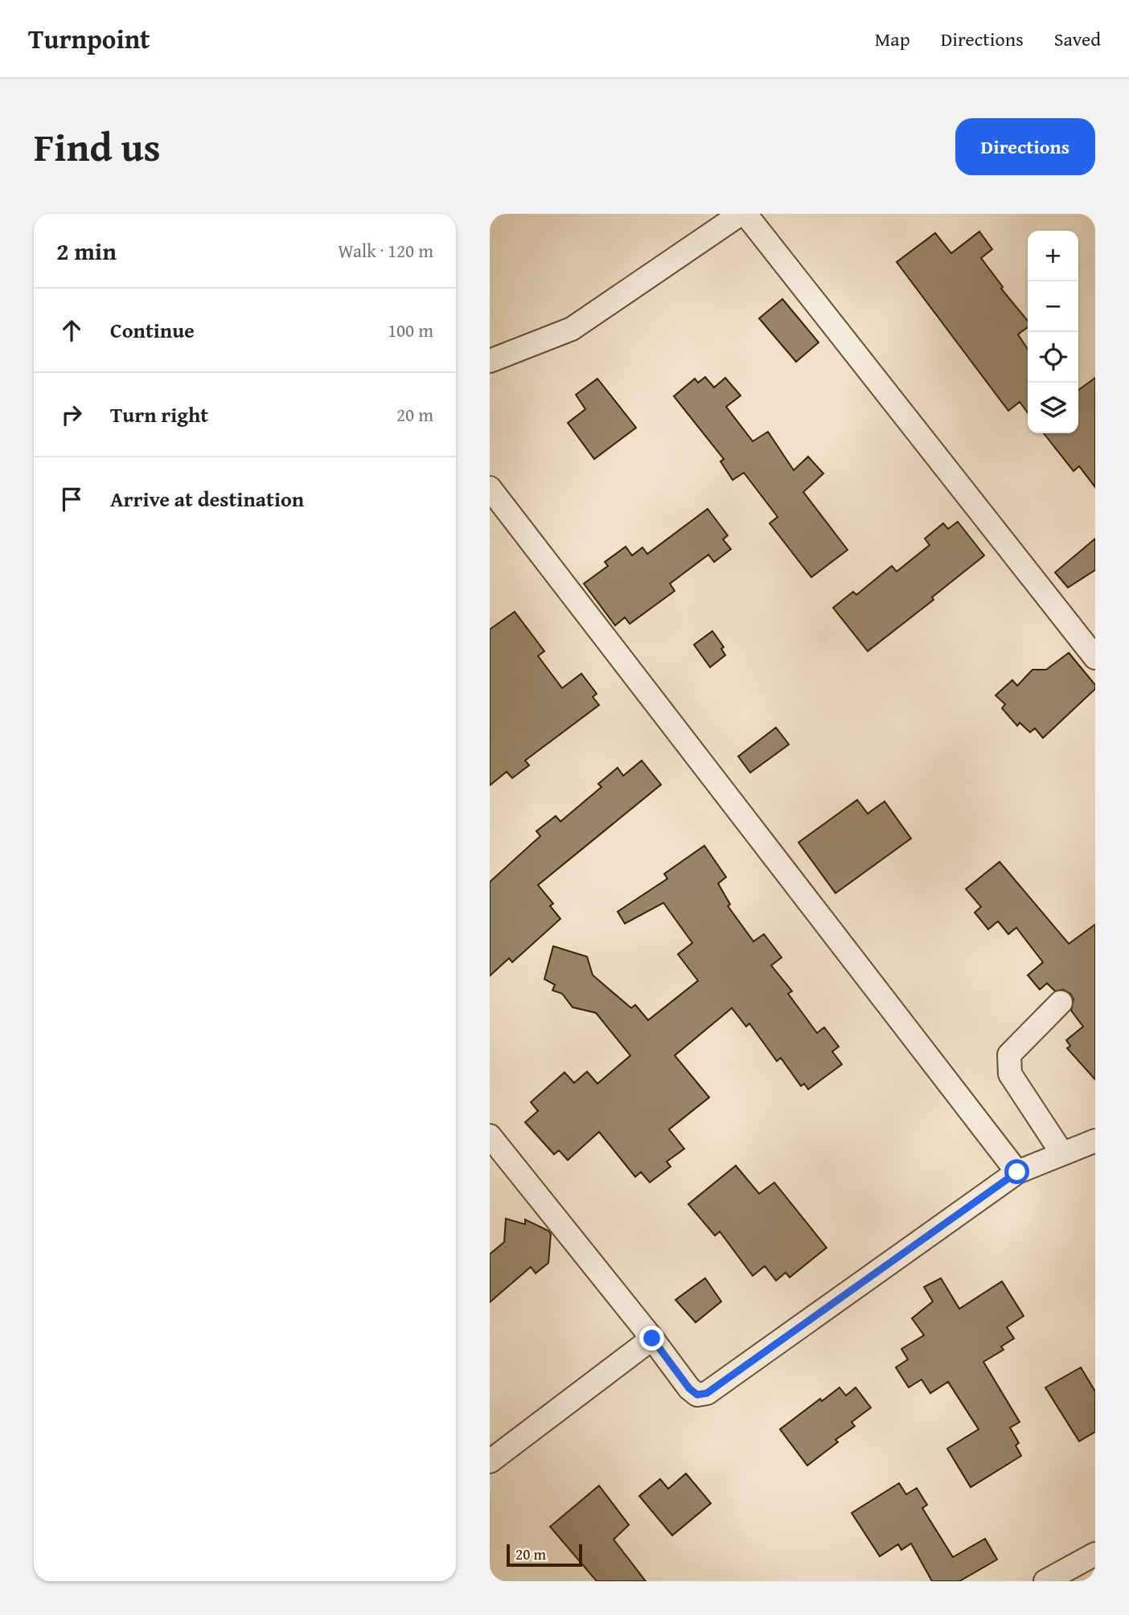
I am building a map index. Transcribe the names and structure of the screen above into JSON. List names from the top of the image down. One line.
{"scale_bar":"20 m","page":{"header":"Turnpoint","nav":["Map","Directions","Saved"],"title":"Find us","buttons":"Directions","heading":["2 min","Walk · 120 m"],"map_buttons":["+","−"],"list":[["Continue","100 m"],["Turn right","20 m"],"Arrive at destination"],"scale":"20 m"}}
